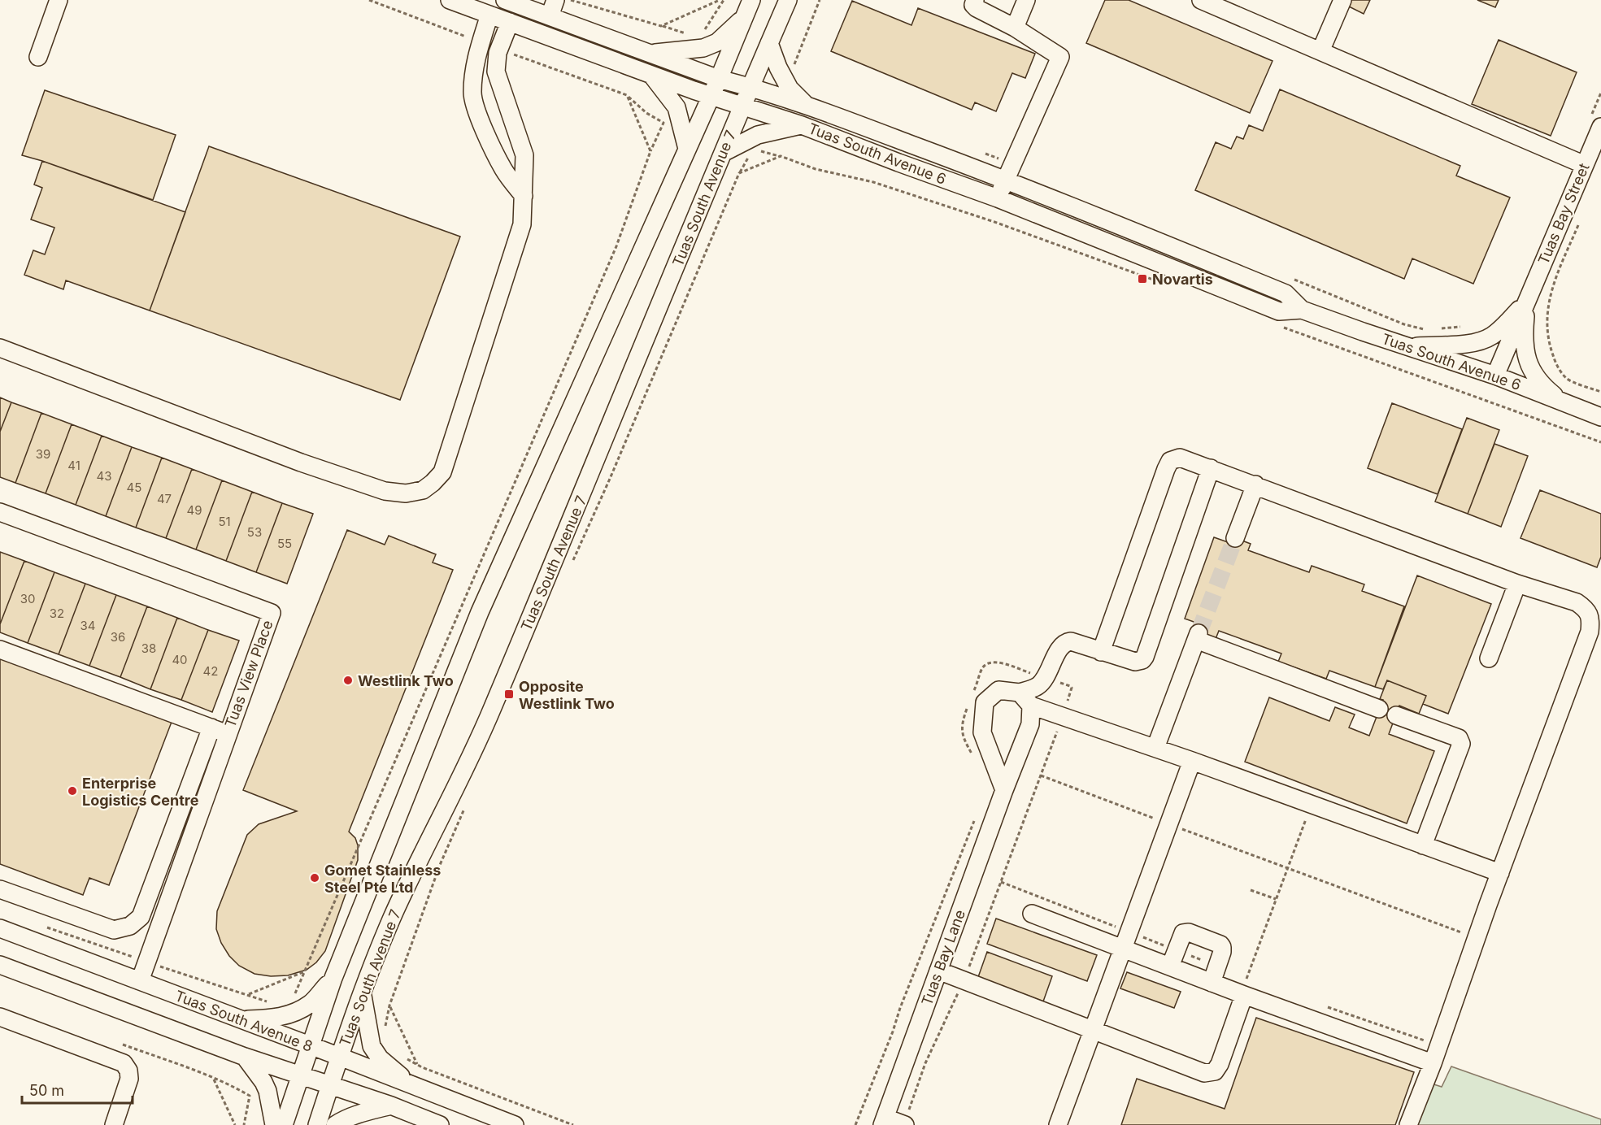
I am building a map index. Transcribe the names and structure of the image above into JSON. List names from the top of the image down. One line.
{"streets":{"street":["Tuas South Avenue 6","Tuas South Avenue 7","Tuas Bay Street","Tuas View Place","Tuas Bay Lane","Tuas South Avenue 8"]},"crossings":[["Tuas South Avenue 6","Tuas South Avenue 7"],["Tuas South Avenue 6","Tuas Bay Street"],["Tuas South Avenue 7","Tuas South Avenue 8"],["Tuas View Place","Tuas South Avenue 8"]],"places":{"transit":["Novartis","Opposite Westlink Two"],"other":["Westlink Two","Enterprise Logistics Centre","Gomet Stainless Steel Pte Ltd"]},"house_numbers":["39","41","43","45","47","49","51","53","55","30","32","34","36","38","40","42"],"scale_bar":"50 m"}
